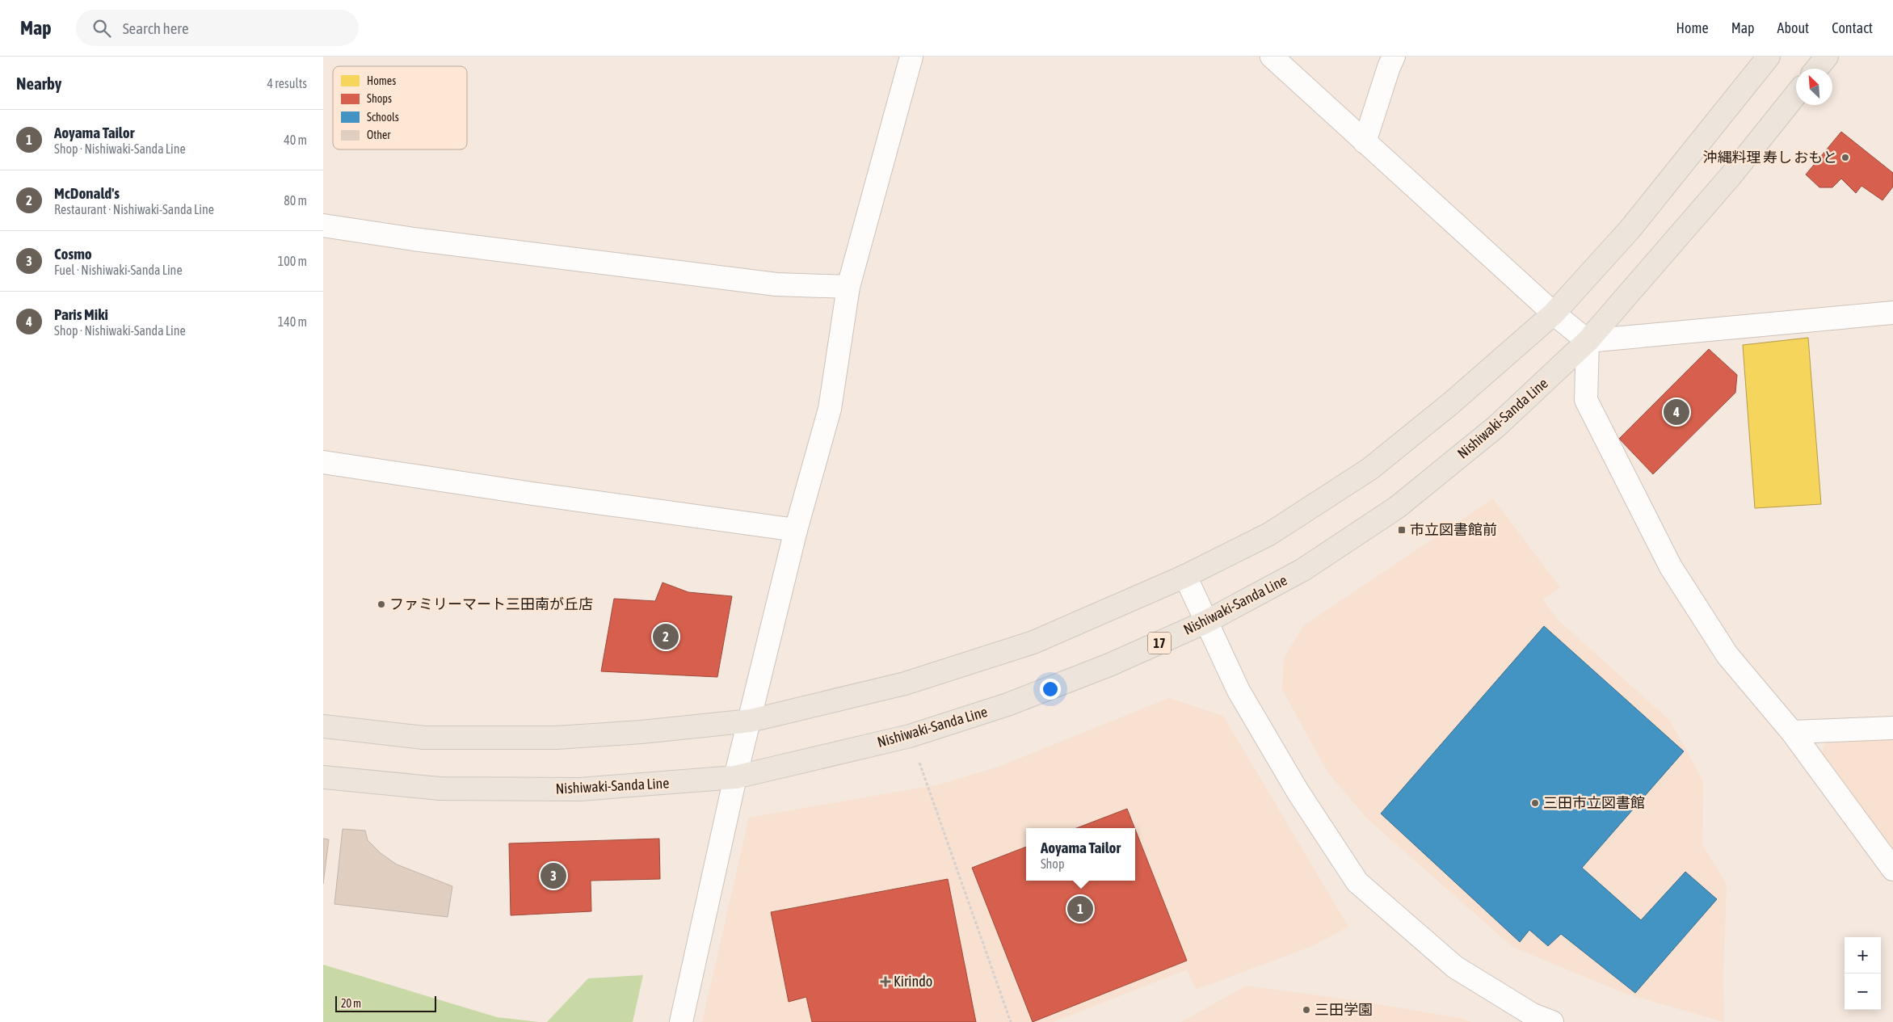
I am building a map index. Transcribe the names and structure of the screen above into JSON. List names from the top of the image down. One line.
{"streets":{"main road":["Nishiwaki-Sanda Line","17"]},"places":{"other":["沖縄料理 寿し おもと","ファミリーマート三田南が丘店","三田市立図書館","三田学園"],"transit":["市立図書館前"],"health":["Kirindo"]},"legend":["Homes","Shops","Schools","Other"],"scale_bar":"20 m","north":"top left","page":{"header":"Map","search":"Search here","nav":["Home","Map","About","Contact"],"heading":["Nearby","4 results"],"list":[{"mark":"1","name":"Aoyama Tailor","note":"Shop · Nishiwaki-Sanda Line","value":"40 m"},{"mark":"2","name":"McDonald's","note":"Restaurant · Nishiwaki-Sanda Line","value":"80 m"},{"mark":"3","name":"Cosmo","note":"Fuel · Nishiwaki-Sanda Line","value":"100 m"},{"mark":"4","name":"Paris Miki","note":"Shop · Nishiwaki-Sanda Line","value":"140 m"}],"pins":["4","2","3","1"],"popup":["Aoyama Tailor","Shop"],"map_buttons":["+","−"],"scale":"20 m"}}
